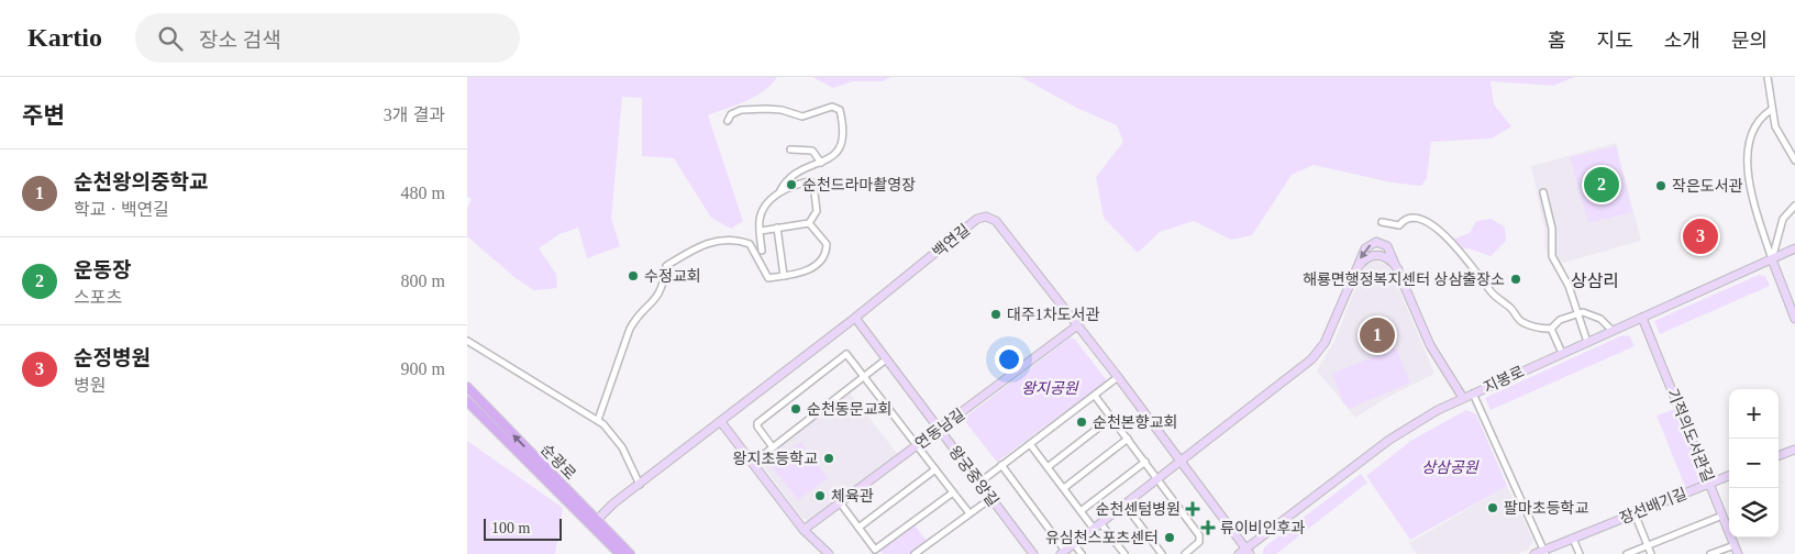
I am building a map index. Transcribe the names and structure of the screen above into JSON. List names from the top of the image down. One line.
{"streets":{"main road":["순광로"],"street":["백연길","지봉로","연동남길","기적의도서관길","왕궁중앙길","장선배기길"]},"crossings":[["백연길","지봉로"],["백연길","연동남길"],["백연길","순광로"],["백연길","왕궁중앙길"],["지봉로","기적의도서관길"],["연동남길","왕궁중앙길"],["기적의도서관길","장선배기길"]],"districts":["상삼리"],"parks":["왕지공원","상삼공원"],"places":{"other":["순천드라마촬영장","작은도서관","수정교회","해룡면행정복지센터 상삼출장소","대주1차도서관","순천동문교회","순천본향교회","왕지초등학교","체육관","팔마초등학교","유심천스포츠센터"],"health":["순천센텀병원","류이비인후과"]},"scale_bar":"100 m","page":{"header":"Kartio","search":"장소 검색","nav":["홈","지도","소개","문의"],"heading":["주변","3개 결과"],"list":[{"mark":"1","name":"순천왕의중학교","note":"학교 · 백연길","value":"480 m"},{"mark":"2","name":"운동장","note":"스포츠","value":"800 m"},{"mark":"3","name":"순정병원","note":"병원","value":"900 m"}],"pins":["2","3","1"],"map_buttons":["+","−"],"scale":"100 m"}}
